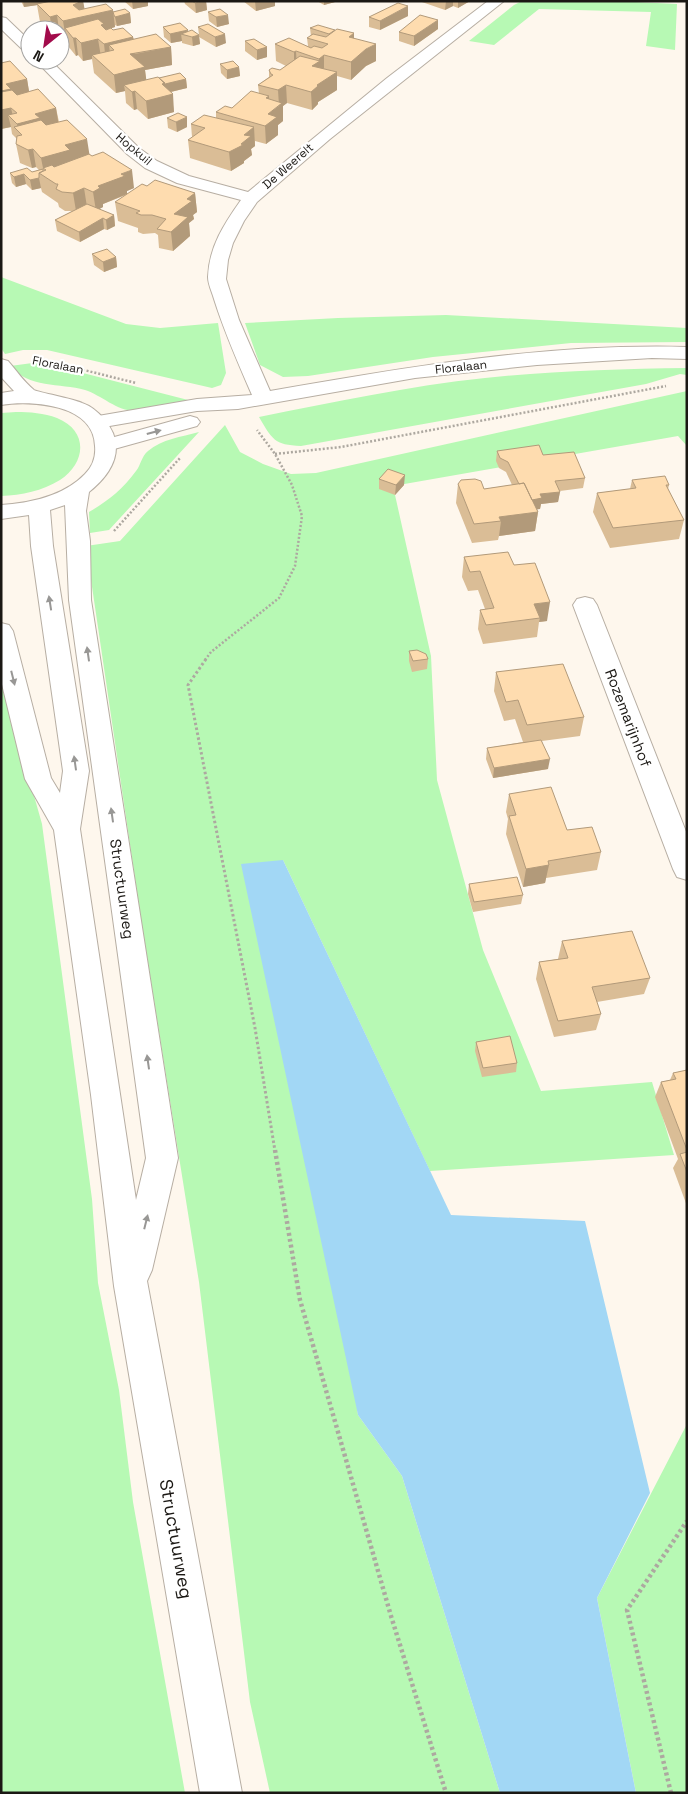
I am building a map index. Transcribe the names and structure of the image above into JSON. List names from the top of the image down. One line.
{"streets":{"street":["Hopkuil","De Weerelt","Floralaan","Rozemarijnhof","Structuurweg"]},"crossings":[["Hopkuil","De Weerelt"],["De Weerelt","Floralaan"]],"north":"bottom left"}
